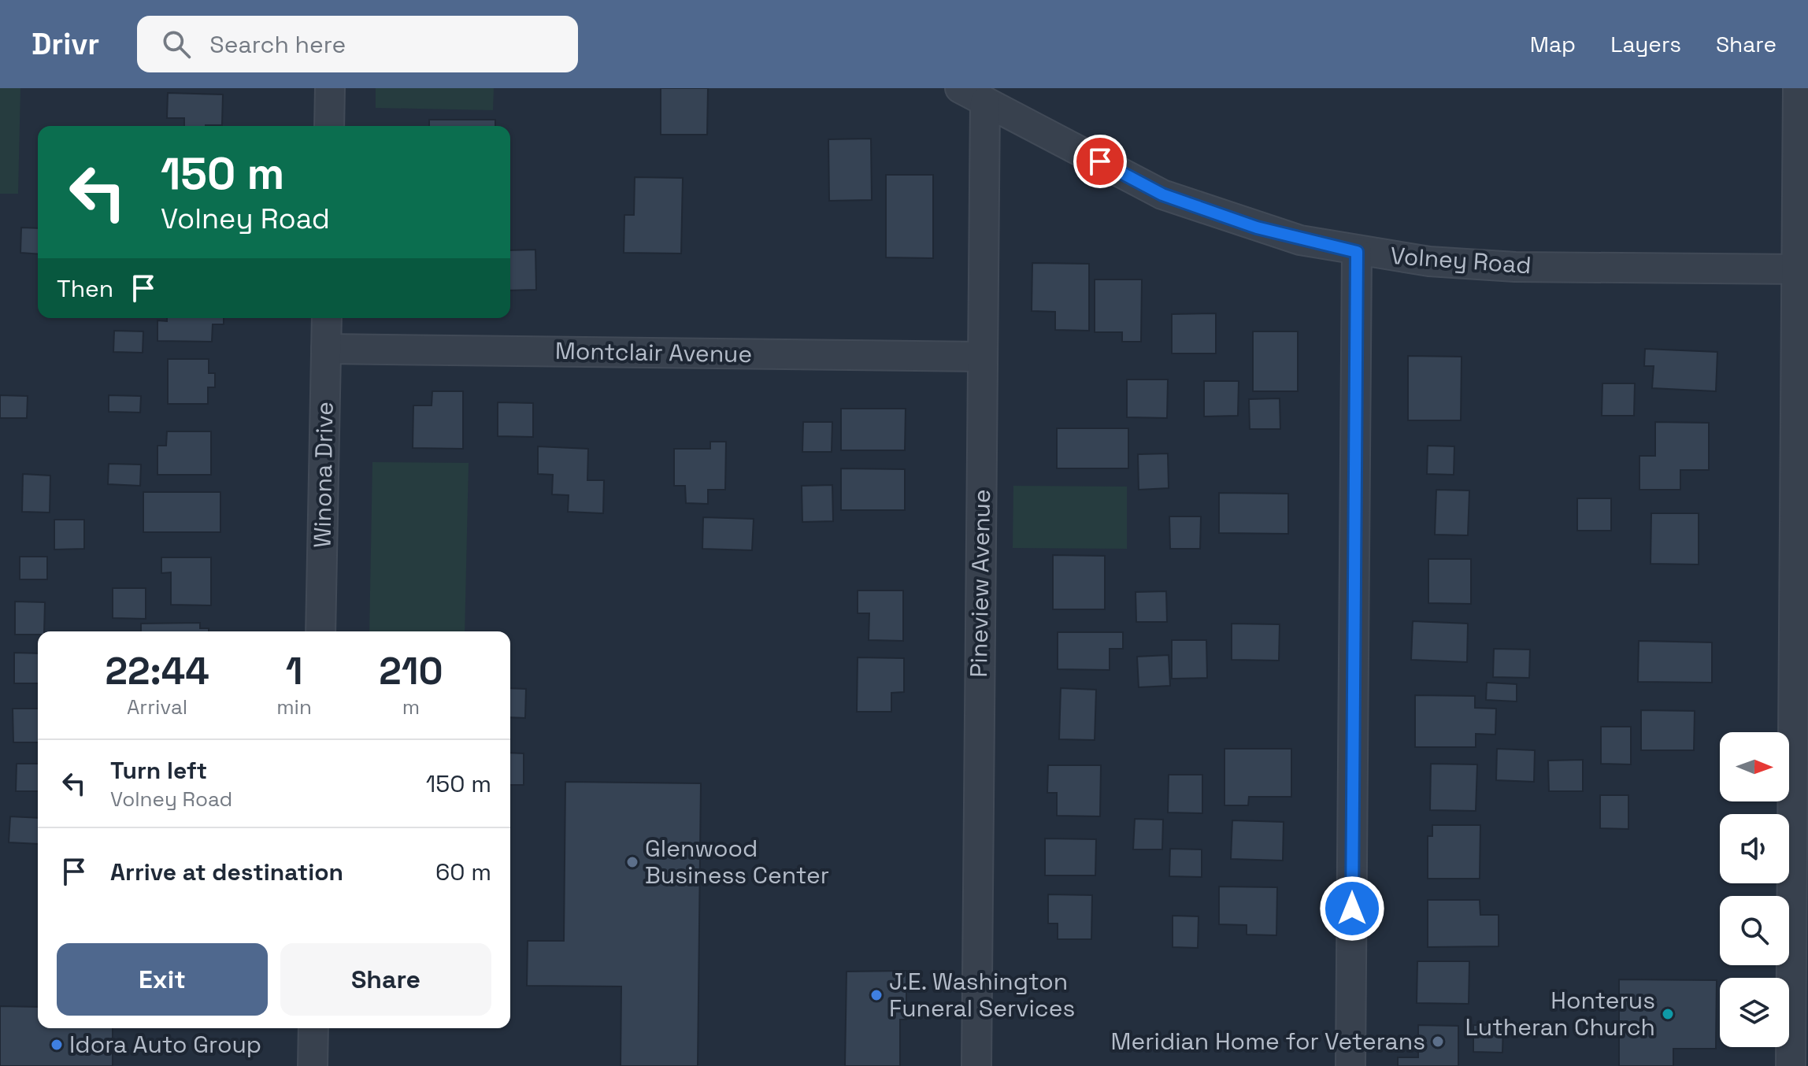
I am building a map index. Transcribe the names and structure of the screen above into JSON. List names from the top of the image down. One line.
{"streets":{"street":["Volney Road","Montclair Avenue","Winona Drive","Pineview Avenue"]},"crossings":[["Volney Road","Pineview Avenue"],["Montclair Avenue","Winona Drive"],["Montclair Avenue","Pineview Avenue"]],"places":["Glenwood Business Center","J.E. Washington Funeral Services","Honterus Lutheran Church","Meridian Home for Veterans","Idora Auto Group"],"north":"right","page":{"header":"Drivr","search":"Search here","nav":["Map","Layers","Share"],"turn":["150 m","Volney Road"],"then":"Then","eta":["22:44","Arrival","1","min","210","m"],"list":[{"name":"Turn left","note":"Volney Road","value":"150 m"},{"name":"Arrive at destination","value":"60 m"}],"buttons":["Exit","Share"]}}
